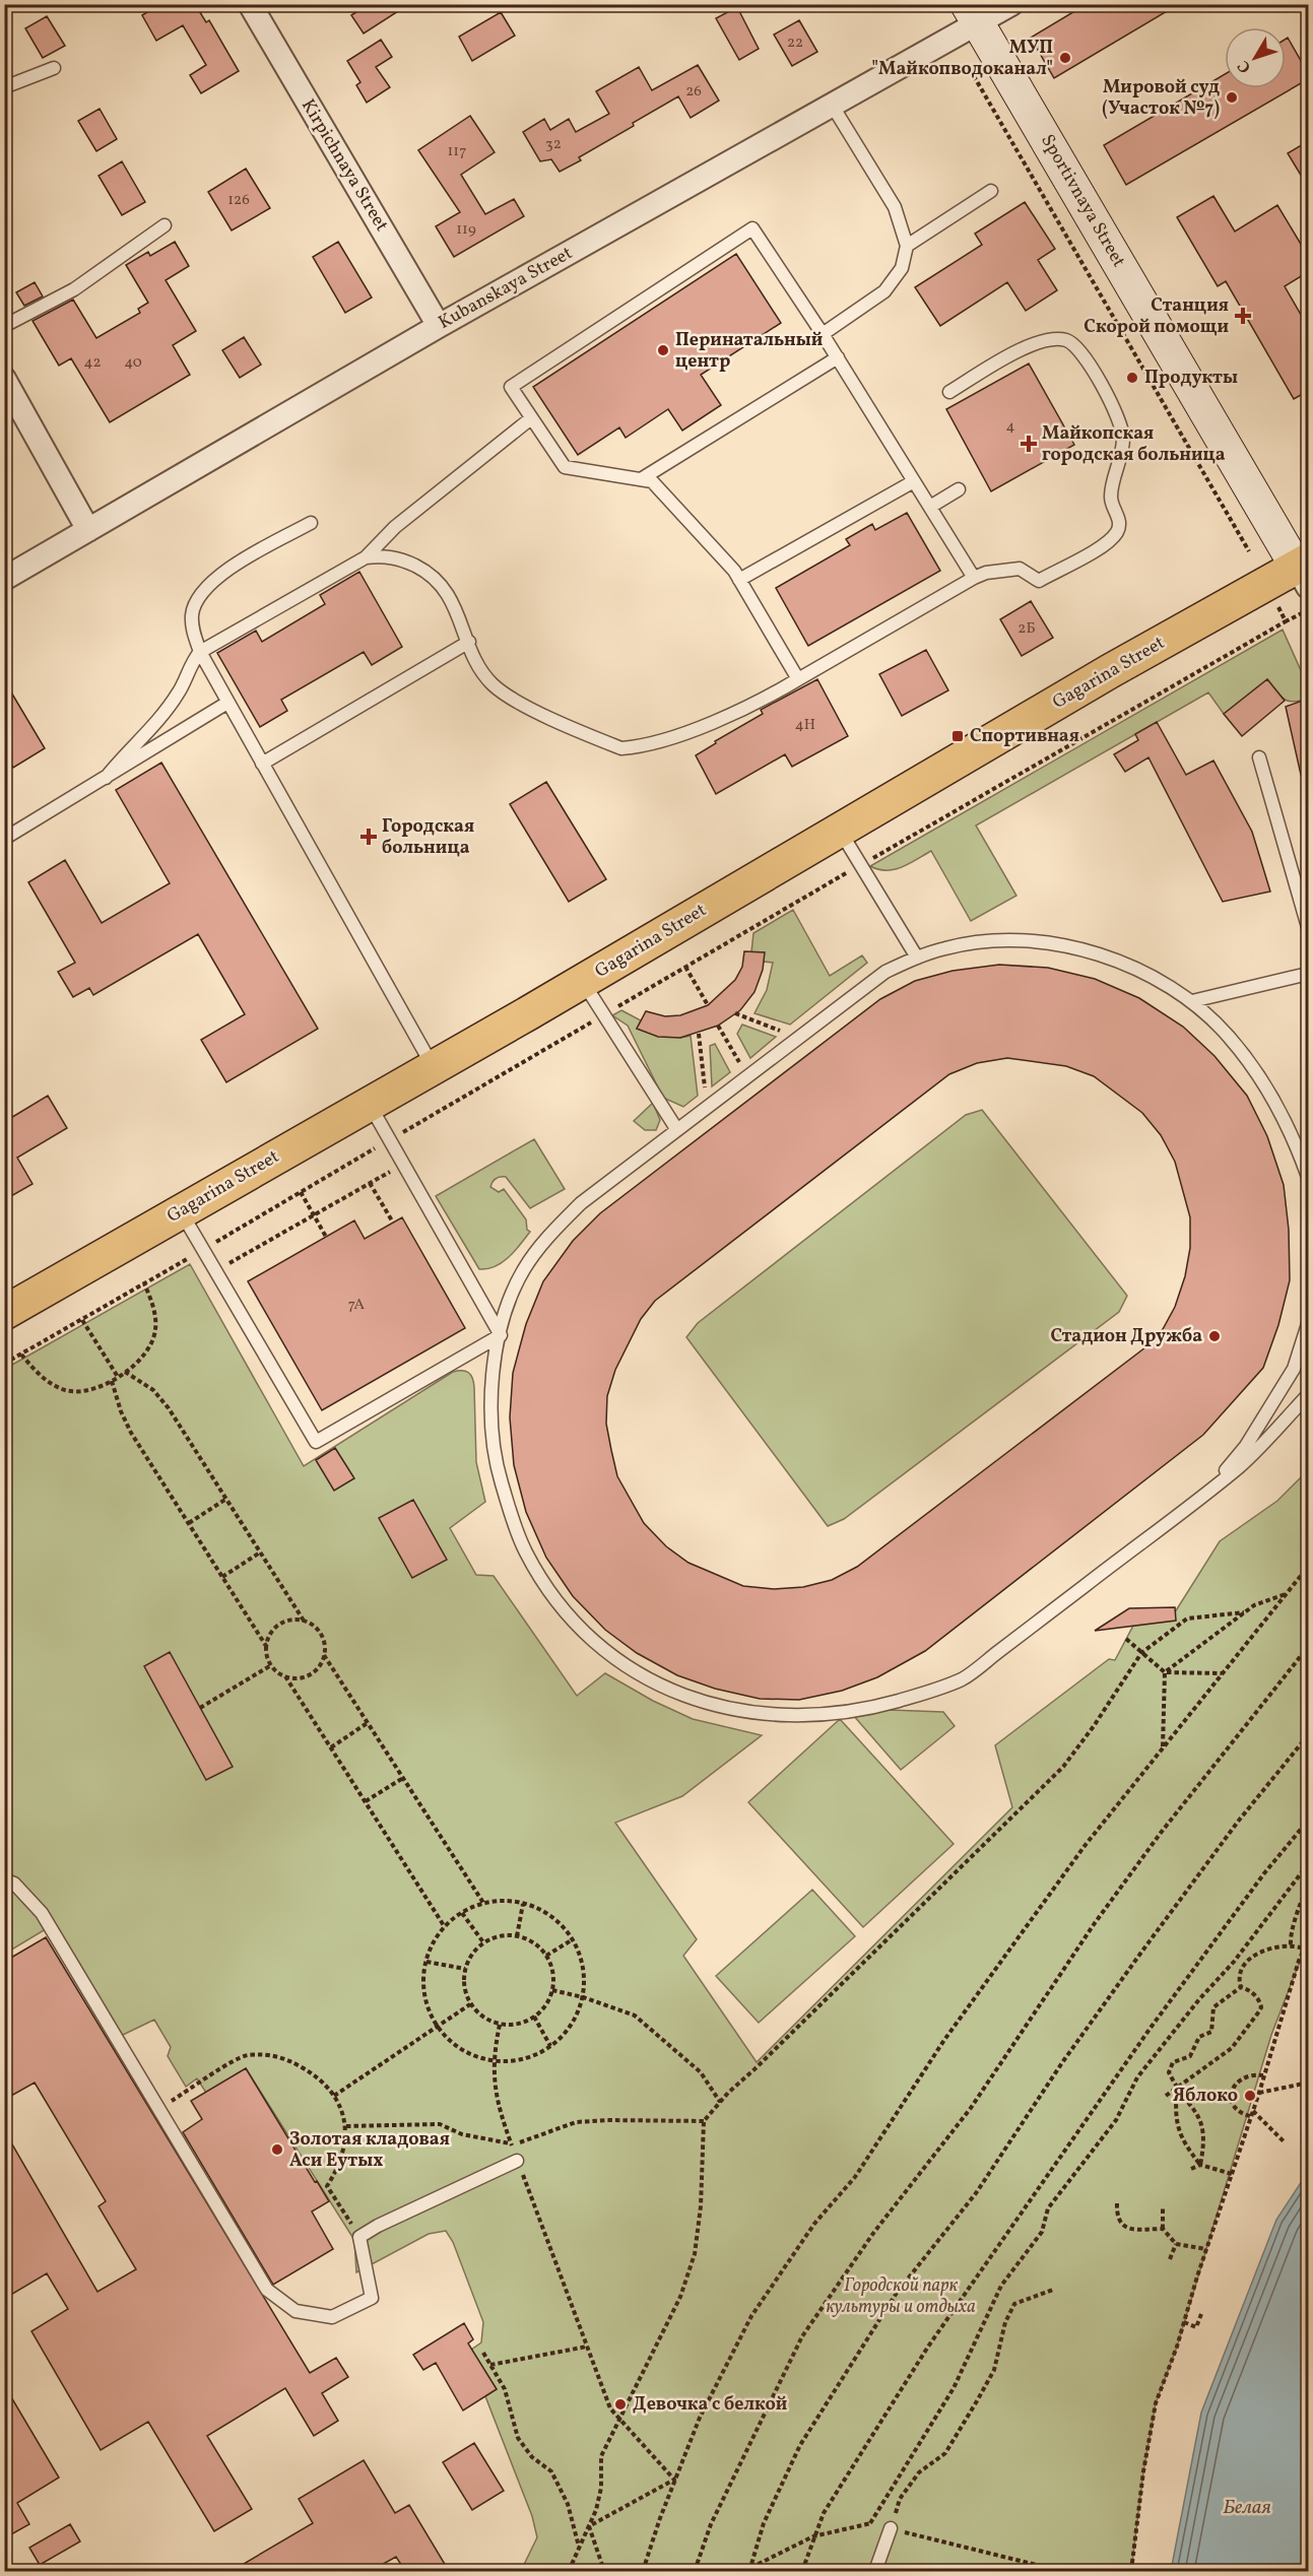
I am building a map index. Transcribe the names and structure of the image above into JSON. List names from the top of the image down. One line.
{"streets":{"main road":["Sportivnaya Street","Gagarina Street"],"street":["Kirpichnaya Street","Kubanskaya Street"]},"crossings":[["Kirpichnaya Street","Kubanskaya Street"],["Sportivnaya Street","Kubanskaya Street"],["Sportivnaya Street","Gagarina Street"]],"water":["Белая"],"parks":["Городской парк культуры и отдыха"],"places":{"other":["МУП \"Майкопводоканал\"","Мировой суд (Участок №7)","Перинатальный центр","Продукты","Стадион Дружба","Яблоко","Золотая кладовая Аси Еутых","Девочка с белкой"],"health":["Станция Скорой помощи","Майкопская городская больница","Городская больница"],"transit":["Спортивная"]},"house_numbers":["22","26","32","117","126","119","42","40","4","2Б","4Н","7А"],"north":"bottom left"}
